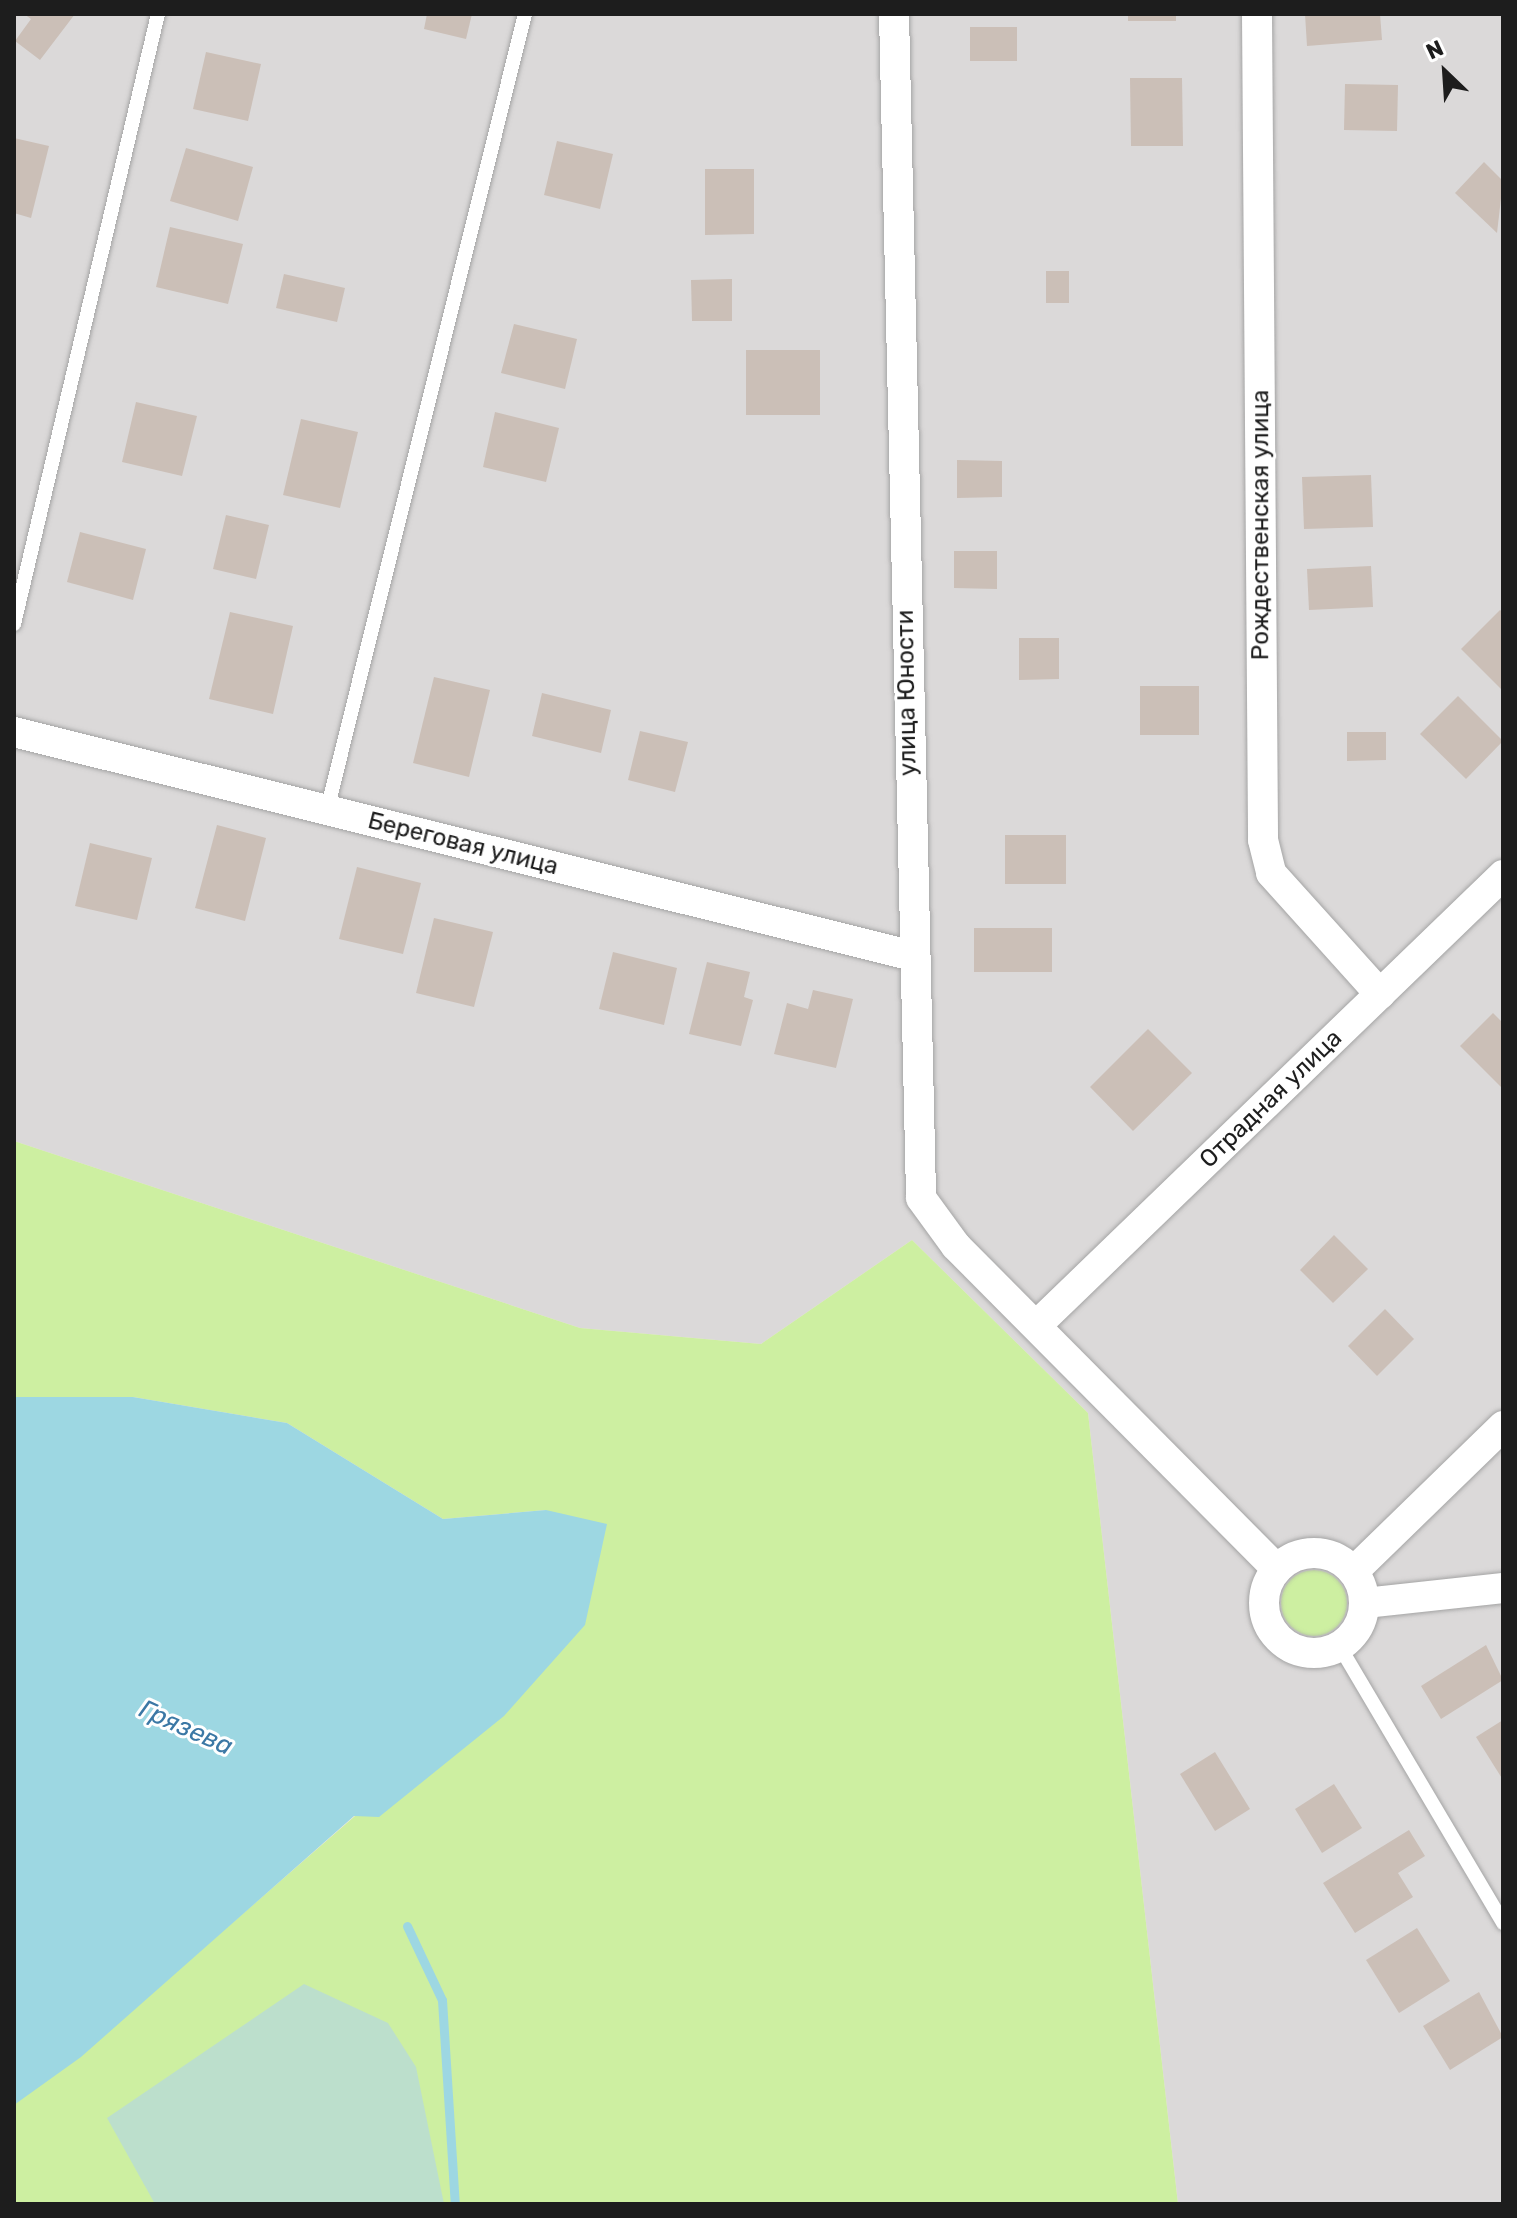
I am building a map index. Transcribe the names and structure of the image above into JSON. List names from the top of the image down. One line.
{"streets":{"street":["Рождественская улица","улица Юности","Береговая улица","Отрадная улица"]},"crossings":[["Рождественская улица","Отрадная улица"],["улица Юности","Береговая улица"],["улица Юности","Отрадная улица"]],"water":["Грязева"],"north":"top left"}
